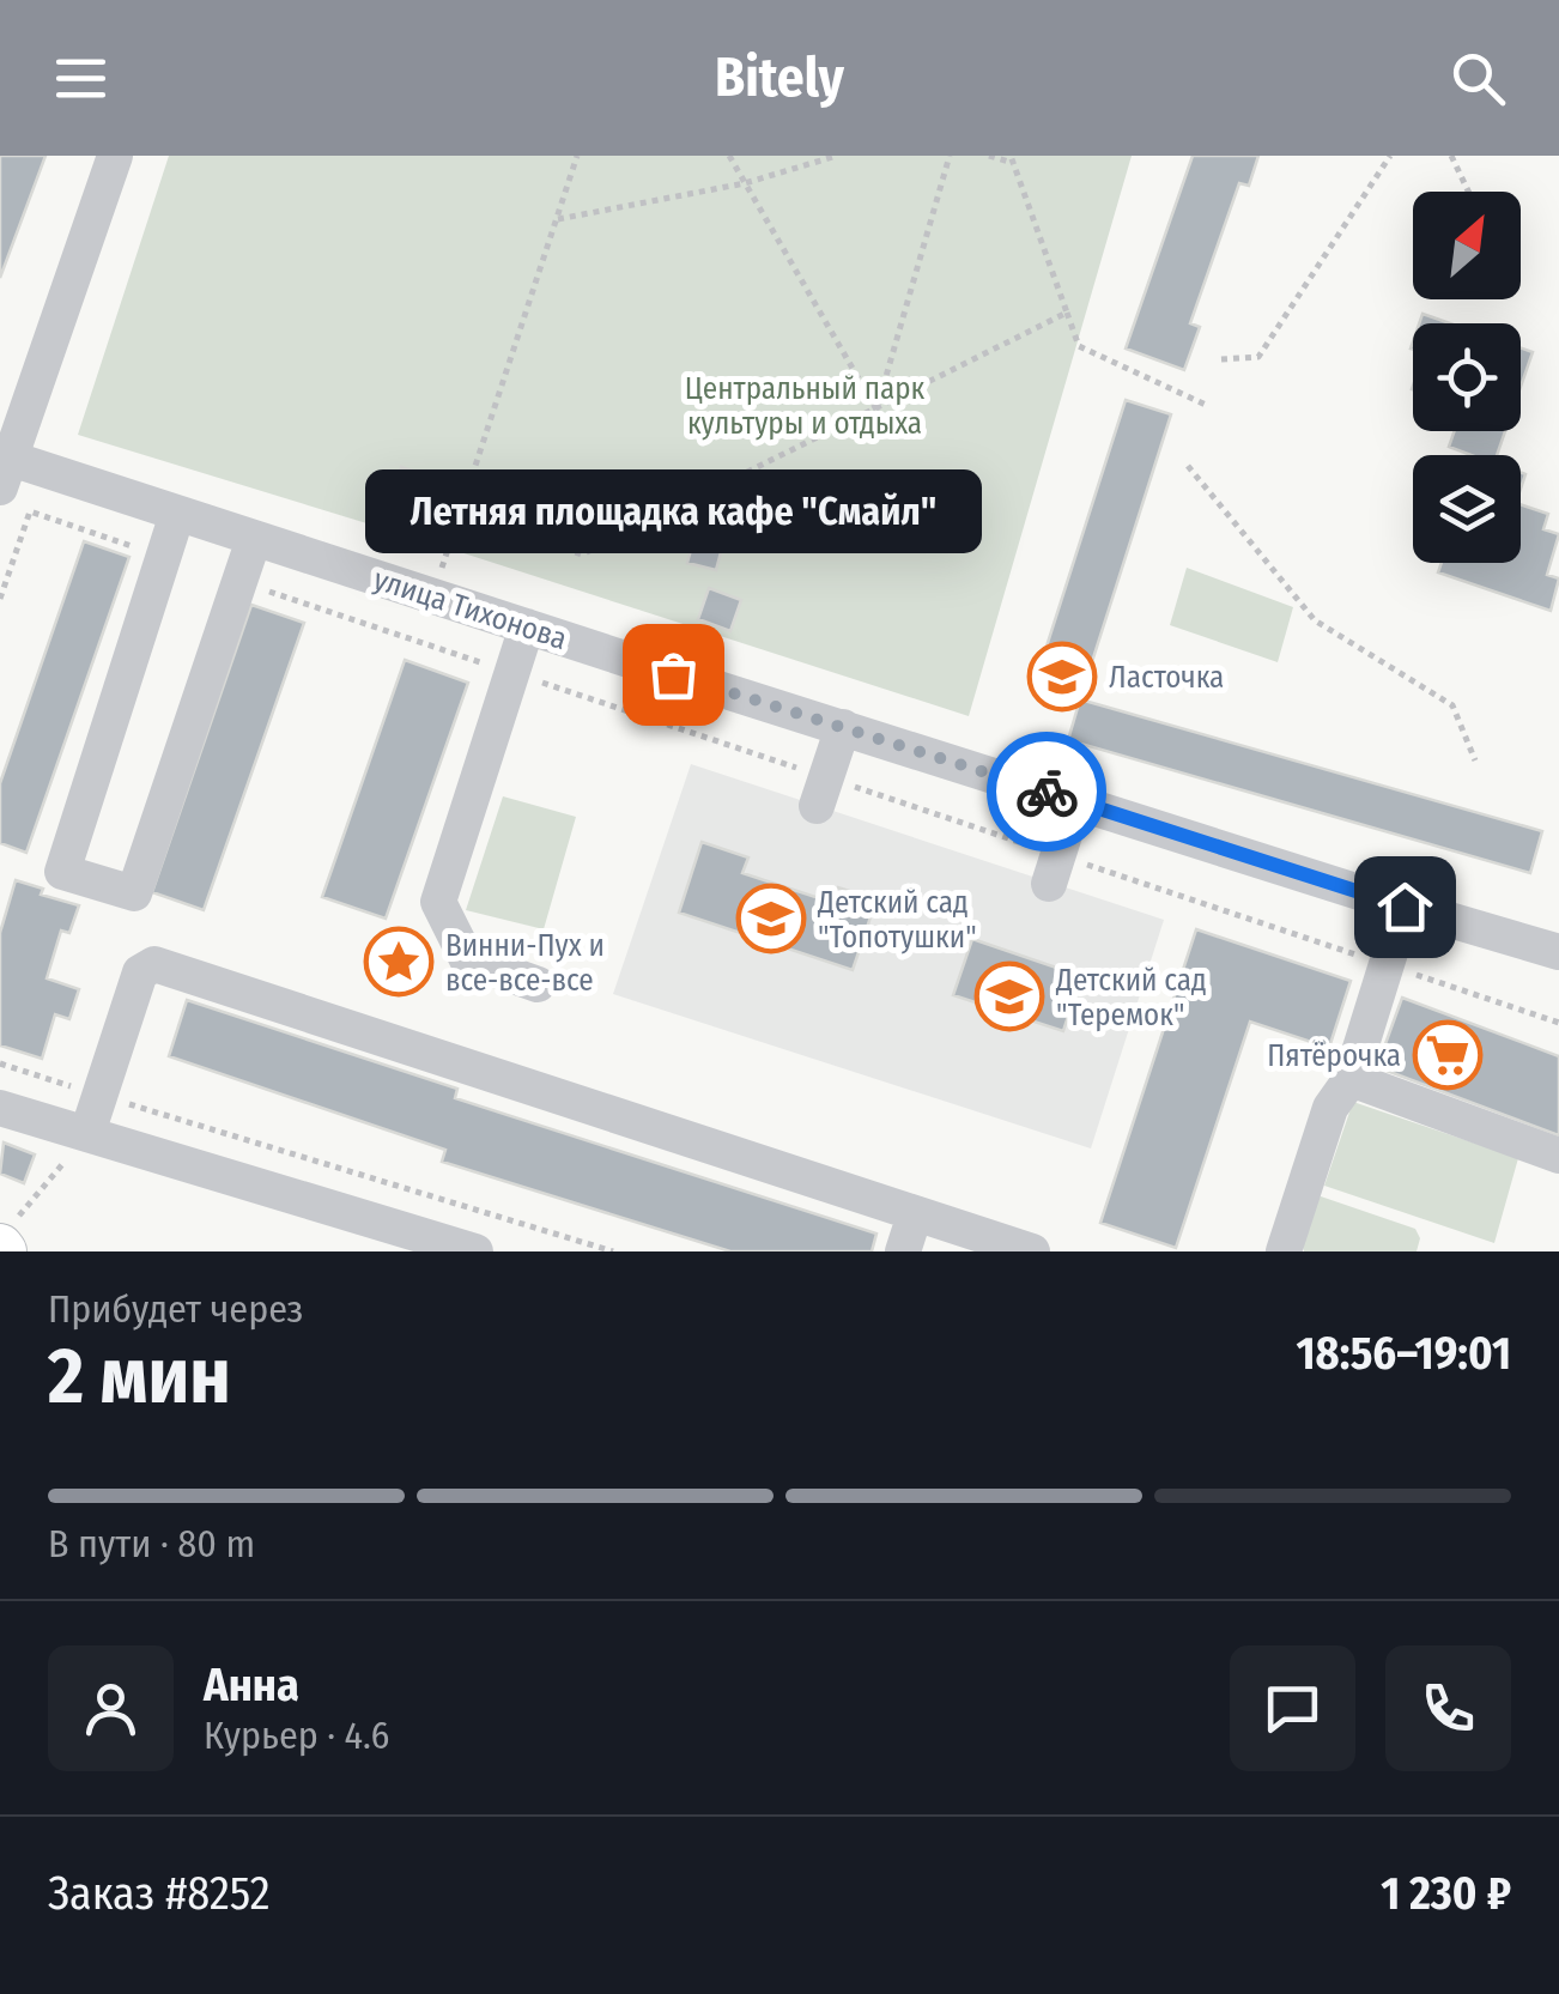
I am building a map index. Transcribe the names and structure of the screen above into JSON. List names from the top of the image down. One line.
{"streets":{"street":["улица Тихонова"]},"parks":["Центральный парк культуры и отдыха"],"places":{"other":["Летняя площадка кафе \"Смайл\""],"school or university":["Ласточка","Детский сад \"Топотушки\"","Детский сад \"Теремок\""],"place":["Винни-Пух и все-все-все"],"supermarket":["Пятёрочка"]},"north":"top right","page":{"header":"Bitely","bubble":"Летняя площадка кафе \"Смайл\"","heading":["2 мин","Прибудет через","18:56–19:01"],"panel":["Анна","Курьер · 4.6","Заказ #8252","1 230 ₽"],"bar":"В пути · 80 m"}}
